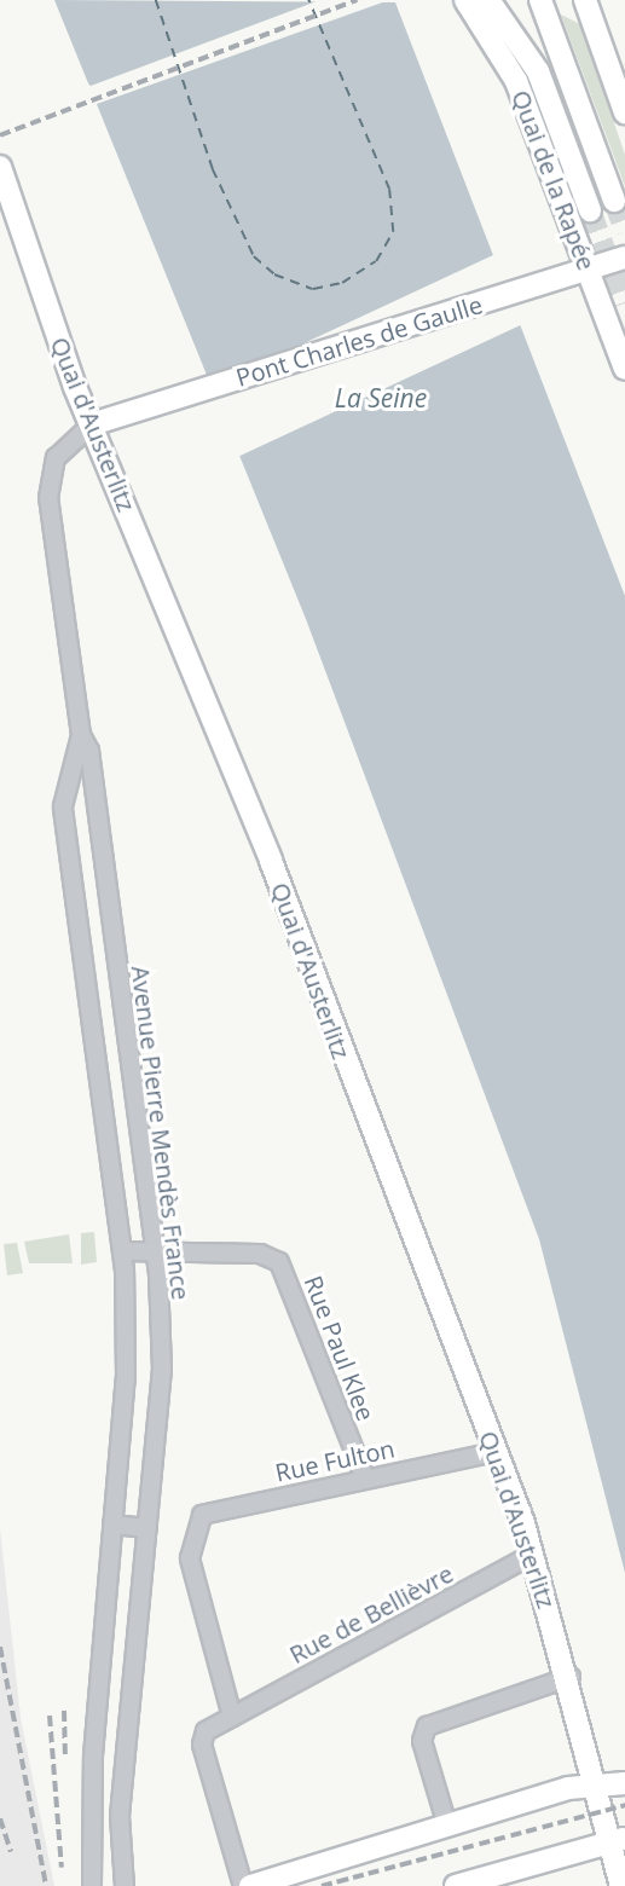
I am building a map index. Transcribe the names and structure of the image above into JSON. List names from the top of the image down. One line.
{"streets":{"main road":["Quai de la Rapée","Pont Charles de Gaulle","Quai d'Austerlitz"],"street":["Avenue Pierre Mendès France","Rue Paul Klee","Rue Fulton","Rue de Bellièvre"]},"crossings":[["Quai de la Rapée","Pont Charles de Gaulle"],["Pont Charles de Gaulle","Quai d'Austerlitz"],["Pont Charles de Gaulle","Avenue Pierre Mendès France"],["Quai d'Austerlitz","Avenue Pierre Mendès France"],["Quai d'Austerlitz","Rue Fulton"],["Quai d'Austerlitz","Rue de Bellièvre"],["Avenue Pierre Mendès France","Rue Paul Klee"],["Rue Paul Klee","Rue Fulton"],["Rue Fulton","Rue de Bellièvre"]],"water":["La Seine"]}
